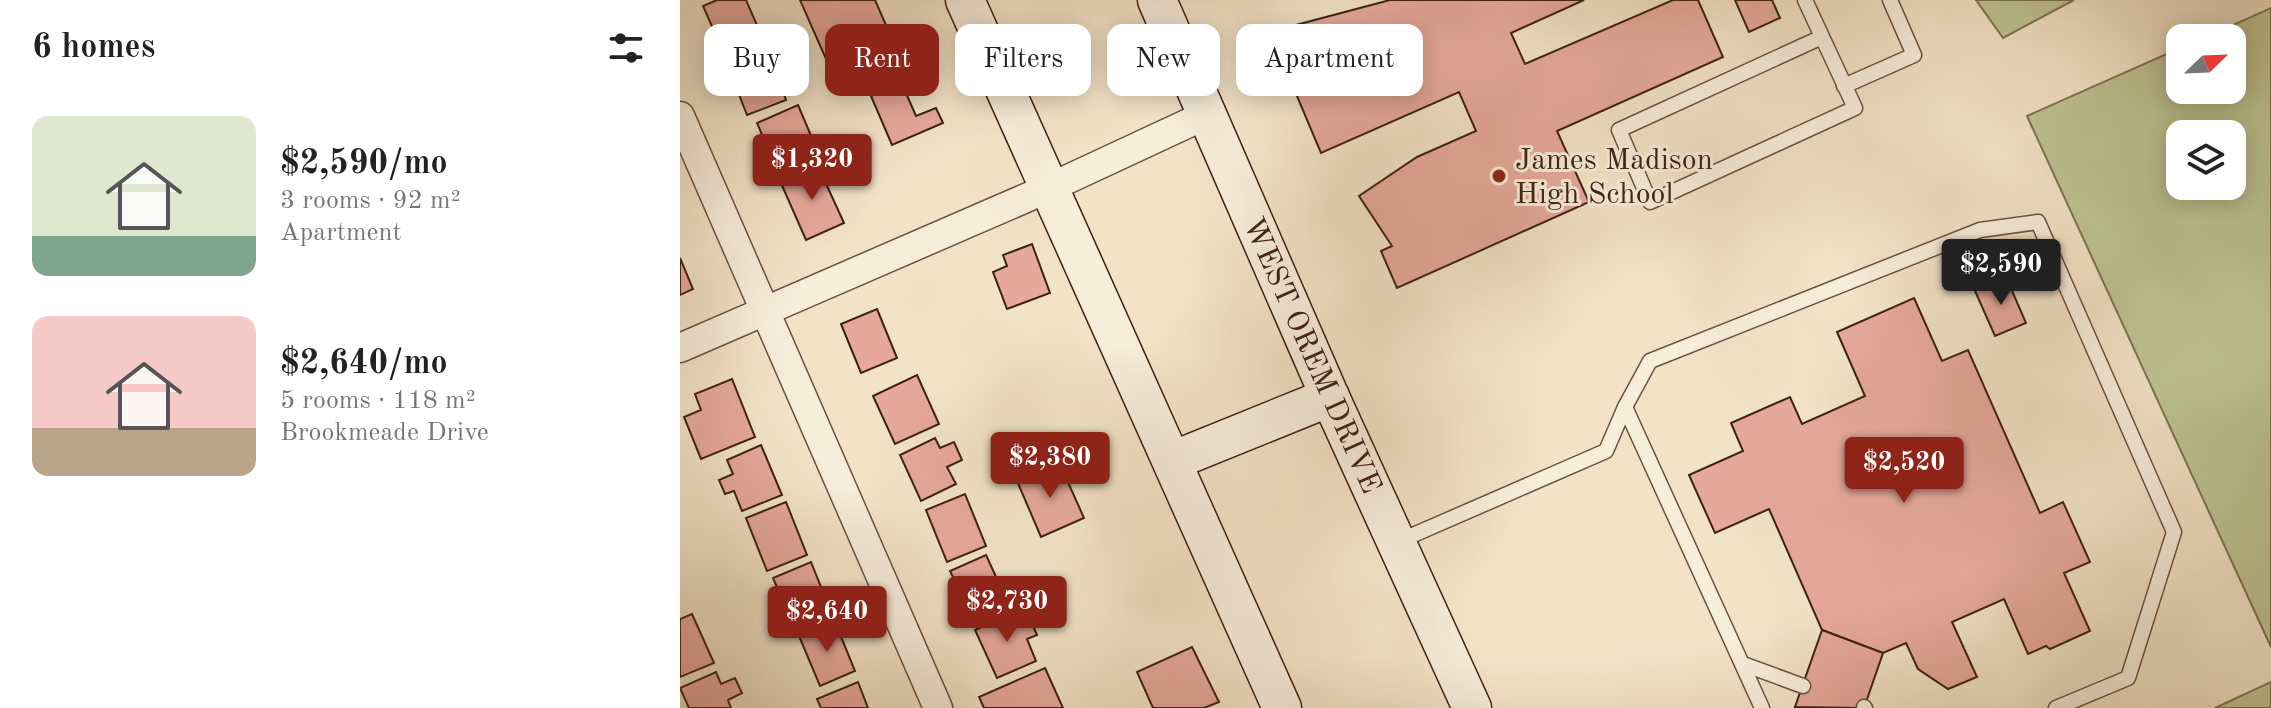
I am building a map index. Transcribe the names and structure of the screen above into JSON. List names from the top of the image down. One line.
{"streets":{"main road":["WEST OREM DRIVE"]},"places":["James Madison High School"],"north":"top right","page":{"heading":"6 homes","chip":["Buy","Rent","Filters","New","Apartment"],"list":[{"name":"$2,590/mo","note":"3 rooms · 92 m² · Apartment"},{"name":"$2,640/mo","note":"5 rooms · 118 m² · Brookmeade Drive"}],"price":["$1,320","$2,590","$2,380","$2,520","$2,730","$2,640"]}}
